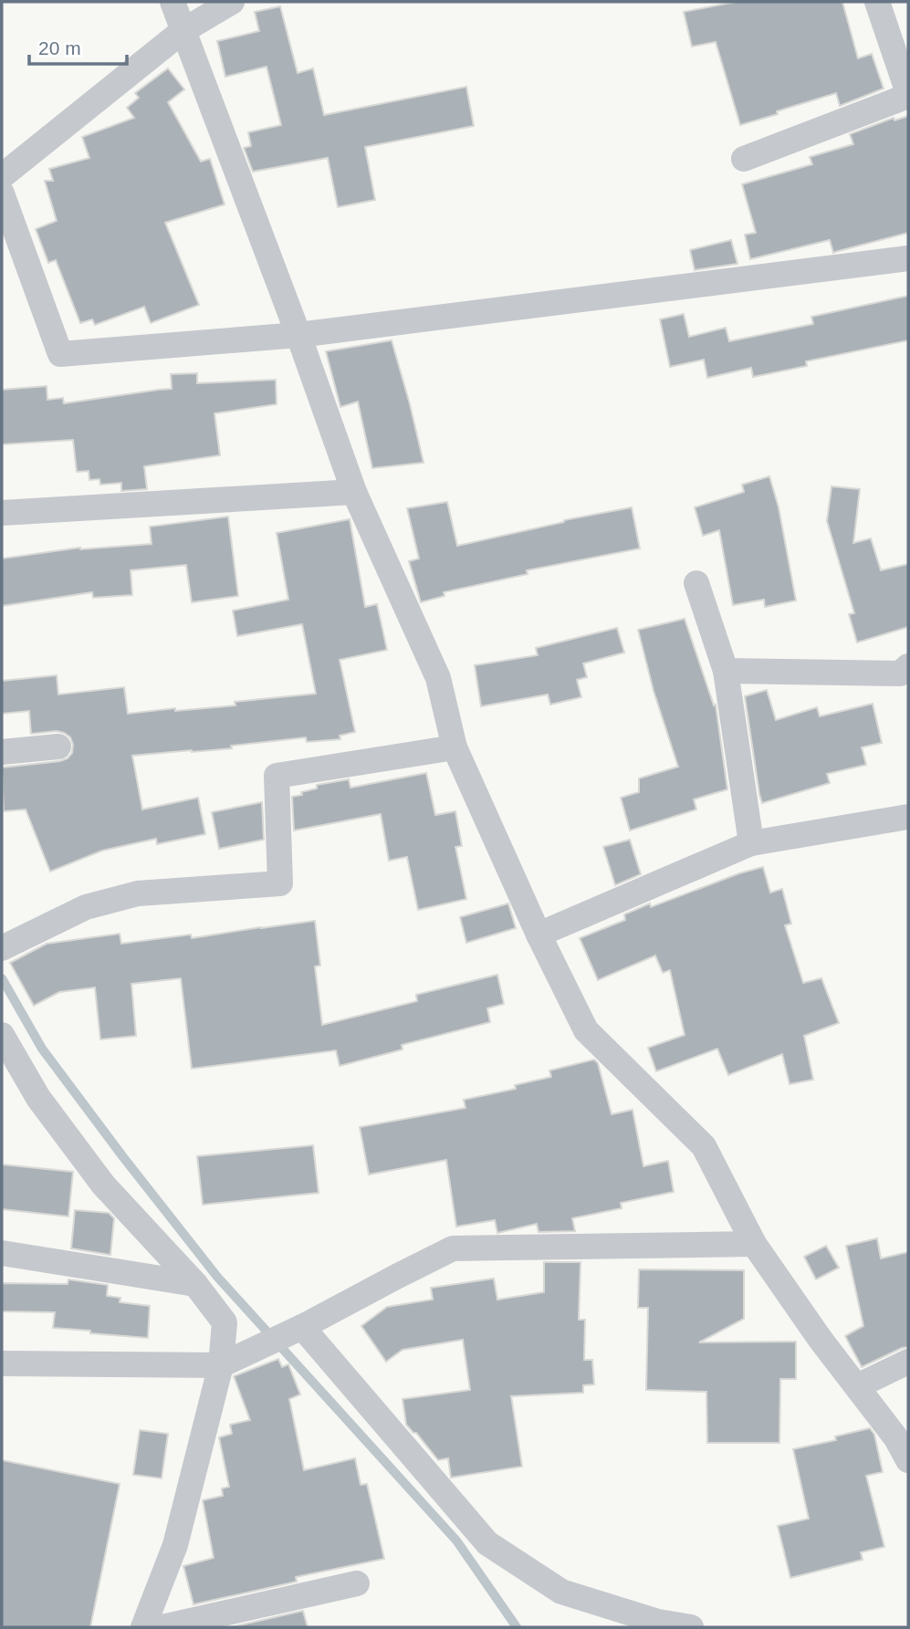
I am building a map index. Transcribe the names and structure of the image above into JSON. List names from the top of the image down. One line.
{"scale_bar":"20 m"}
